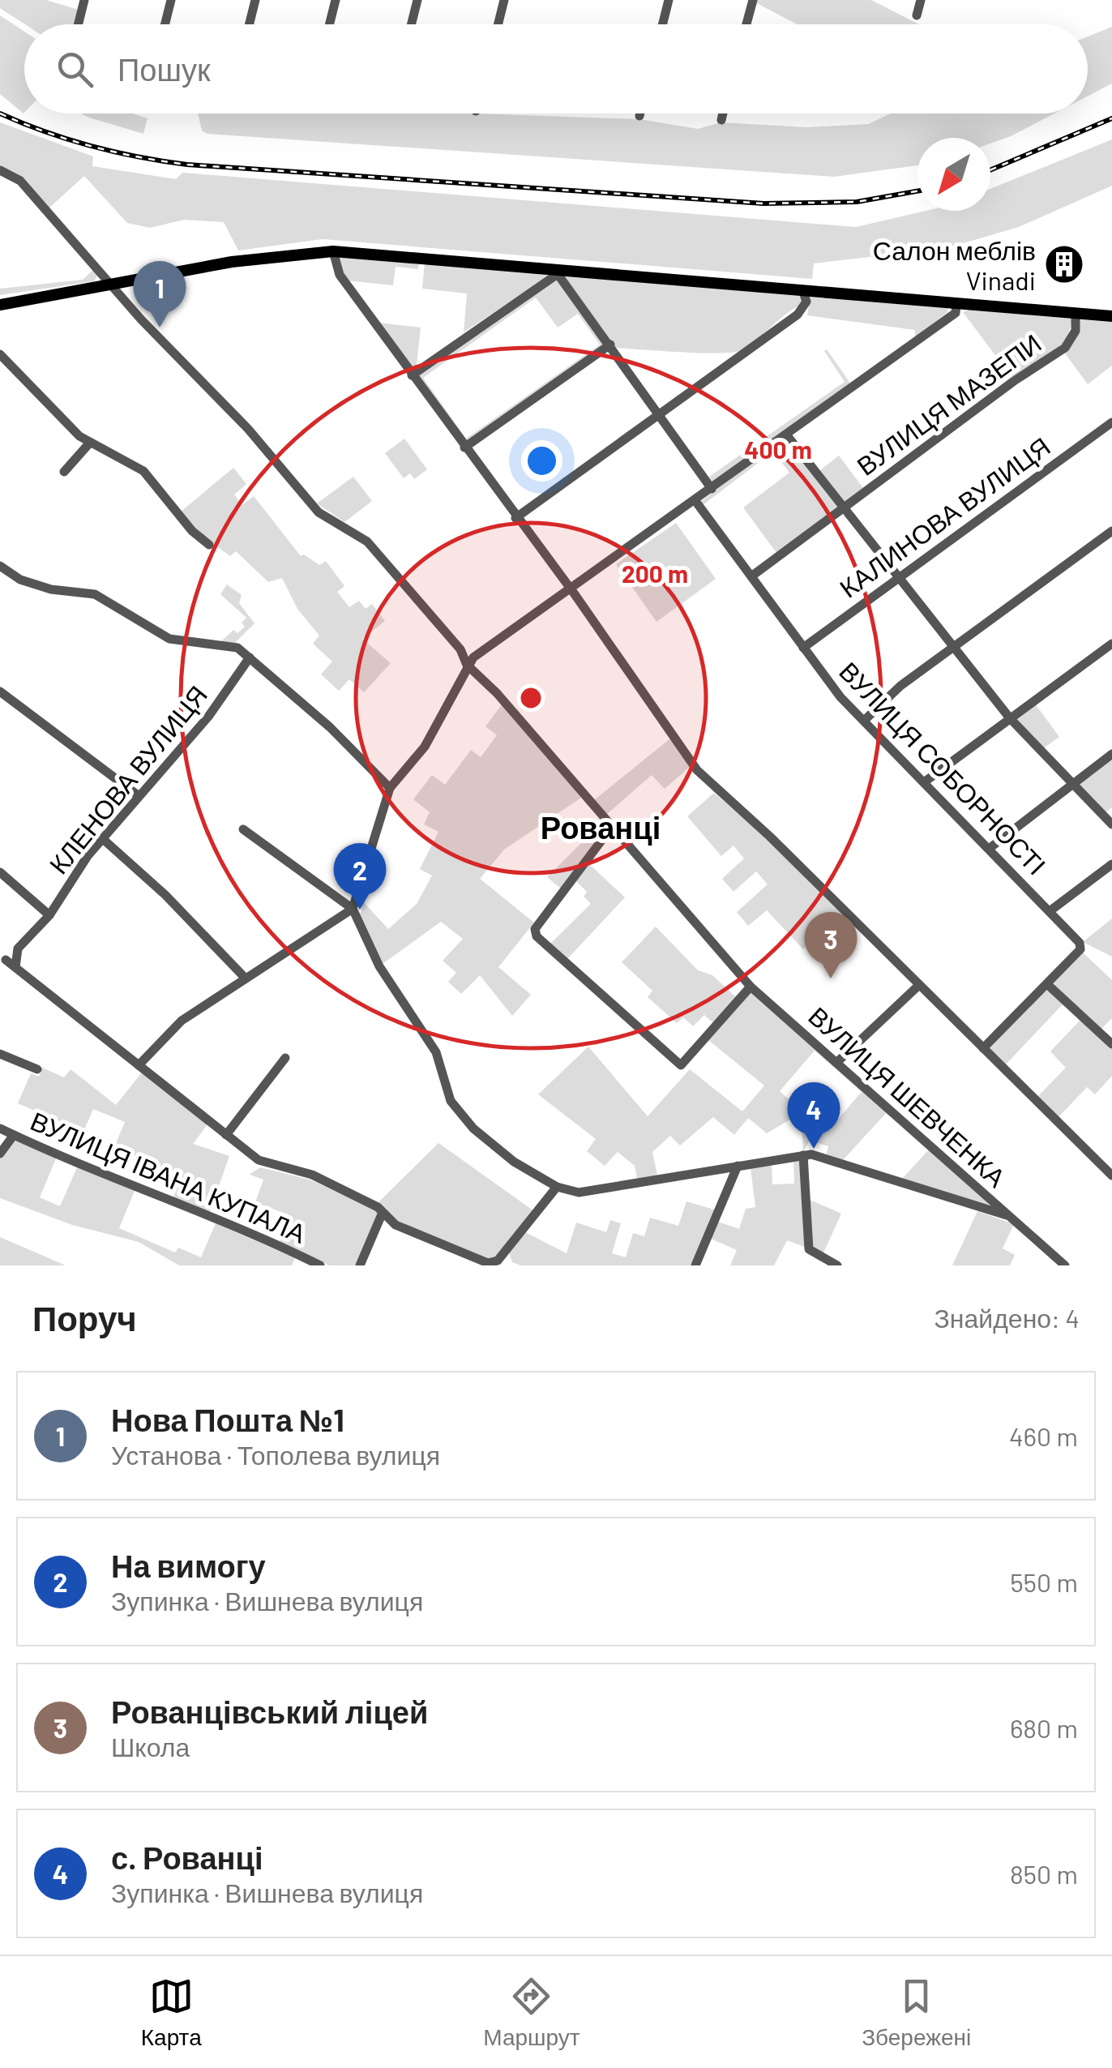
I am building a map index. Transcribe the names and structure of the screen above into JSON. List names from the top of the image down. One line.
{"streets":{"street":["ВУЛИЦЯ МАЗЕПИ","КАЛИНОВА ВУЛИЦЯ","ВУЛИЦЯ СОБОРНОСТІ","КЛЕНОВА ВУЛИЦЯ","ВУЛИЦЯ ШЕВЧЕНКА","ВУЛИЦЯ ІВАНА КУПАЛА"]},"crossings":[["ВУЛИЦЯ МАЗЕПИ","ВУЛИЦЯ СОБОРНОСТІ"],["КАЛИНОВА ВУЛИЦЯ","ВУЛИЦЯ СОБОРНОСТІ"]],"districts":["Рованці"],"places":{"building":["Салон меблів Vinadi"]},"north":"bottom left","page":{"search":"Пошук","pins":["1","2","3","4"],"heading":["Поруч","Знайдено: 4"],"list":[{"mark":"1","name":"Нова Пошта №1","note":"Установа · Тополева вулиця","value":"460 m"},{"mark":"2","name":"На вимогу","note":"Зупинка · Вишнева вулиця","value":"550 m"},{"mark":"3","name":"Рованцівський ліцей","note":"Школа","value":"680 m"},{"mark":"4","name":"с. Рованці","note":"Зупинка · Вишнева вулиця","value":"850 m"}],"nav":["Карта","Маршрут","Збережені"]},"rings":["400 m","200 m"]}
